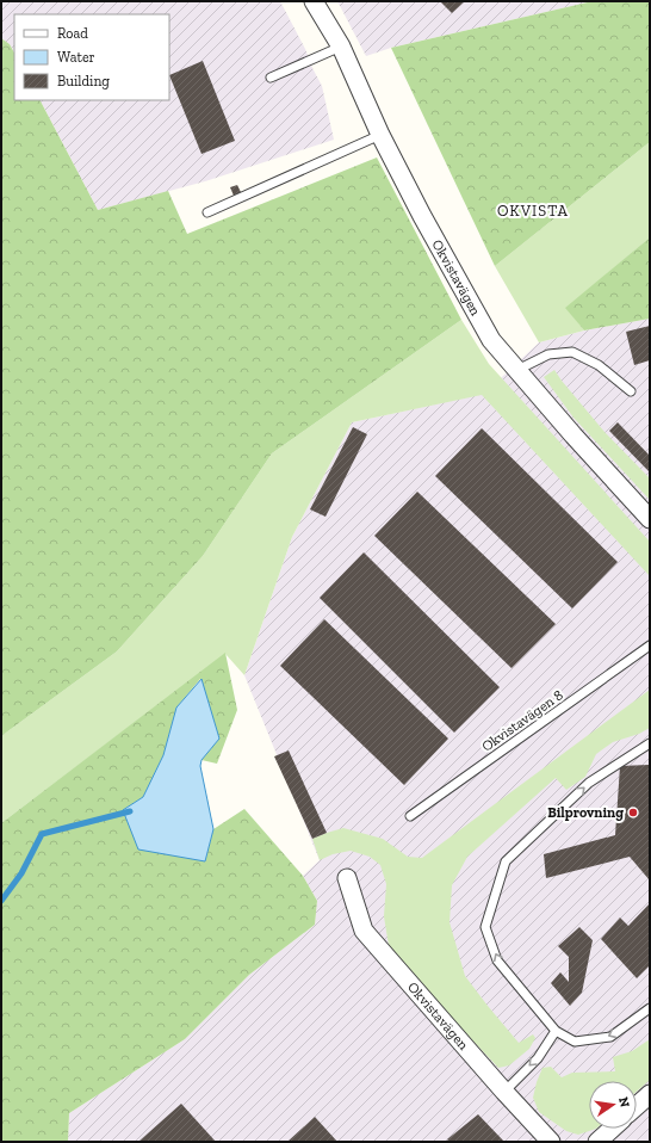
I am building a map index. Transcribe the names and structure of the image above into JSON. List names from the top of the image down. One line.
{"streets":{"street":["Okvistavägen"],"lane":["Okvistavägen 8"]},"districts":["OKVISTA"],"places":["Bilprovning"],"legend":["Road","Water","Building"],"north":"right"}
